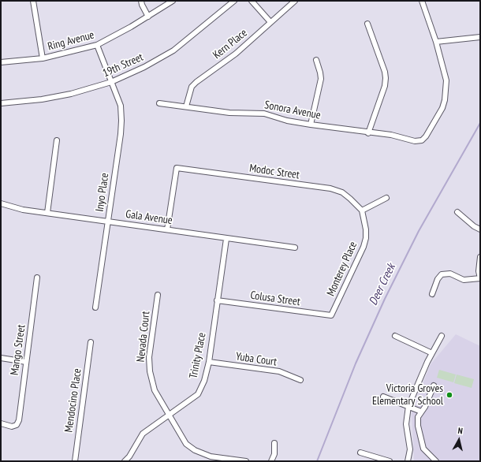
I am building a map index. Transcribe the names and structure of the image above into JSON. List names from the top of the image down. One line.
{"streets":{"street":["Ring Avenue","Kern Place","19th Street","Sonora Avenue","Modoc Street","Inyo Place","Gala Avenue","Monterey Place","Colusa Street","Nevada Court","Mango Street","Trinity Place","Yuba Court","Mendocino Place"]},"crossings":[["Ring Avenue","Inyo Place"],["Kern Place","Sonora Avenue"],["19th Street","Inyo Place"],["Modoc Street","Gala Avenue"],["Modoc Street","Monterey Place"],["Inyo Place","Gala Avenue"],["Gala Avenue","Trinity Place"],["Monterey Place","Colusa Street"],["Colusa Street","Trinity Place"],["Nevada Court","Trinity Place"],["Trinity Place","Yuba Court"]],"water":["Deer Creek"],"places":["Victoria Groves Elementary School"],"north":"top"}
